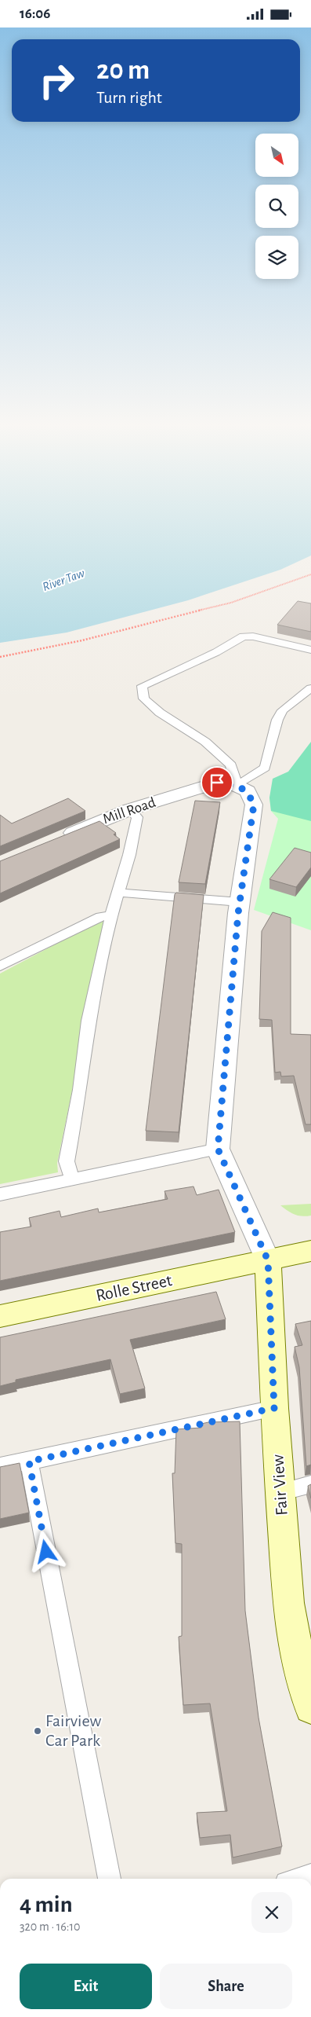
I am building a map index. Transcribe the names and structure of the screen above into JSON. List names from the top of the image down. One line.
{"streets":{"street":["Mill Road","Rolle Street","Fair View"]},"crossings":[["Rolle Street","Fair View"]],"water":["River Taw"],"places":["Fairview Car Park"],"north":"bottom right","page":{"status":"16:06","turn":["20 m","Turn right"],"heading":["4 min","320 m · 16:10"],"buttons":["Exit","Share"]}}
